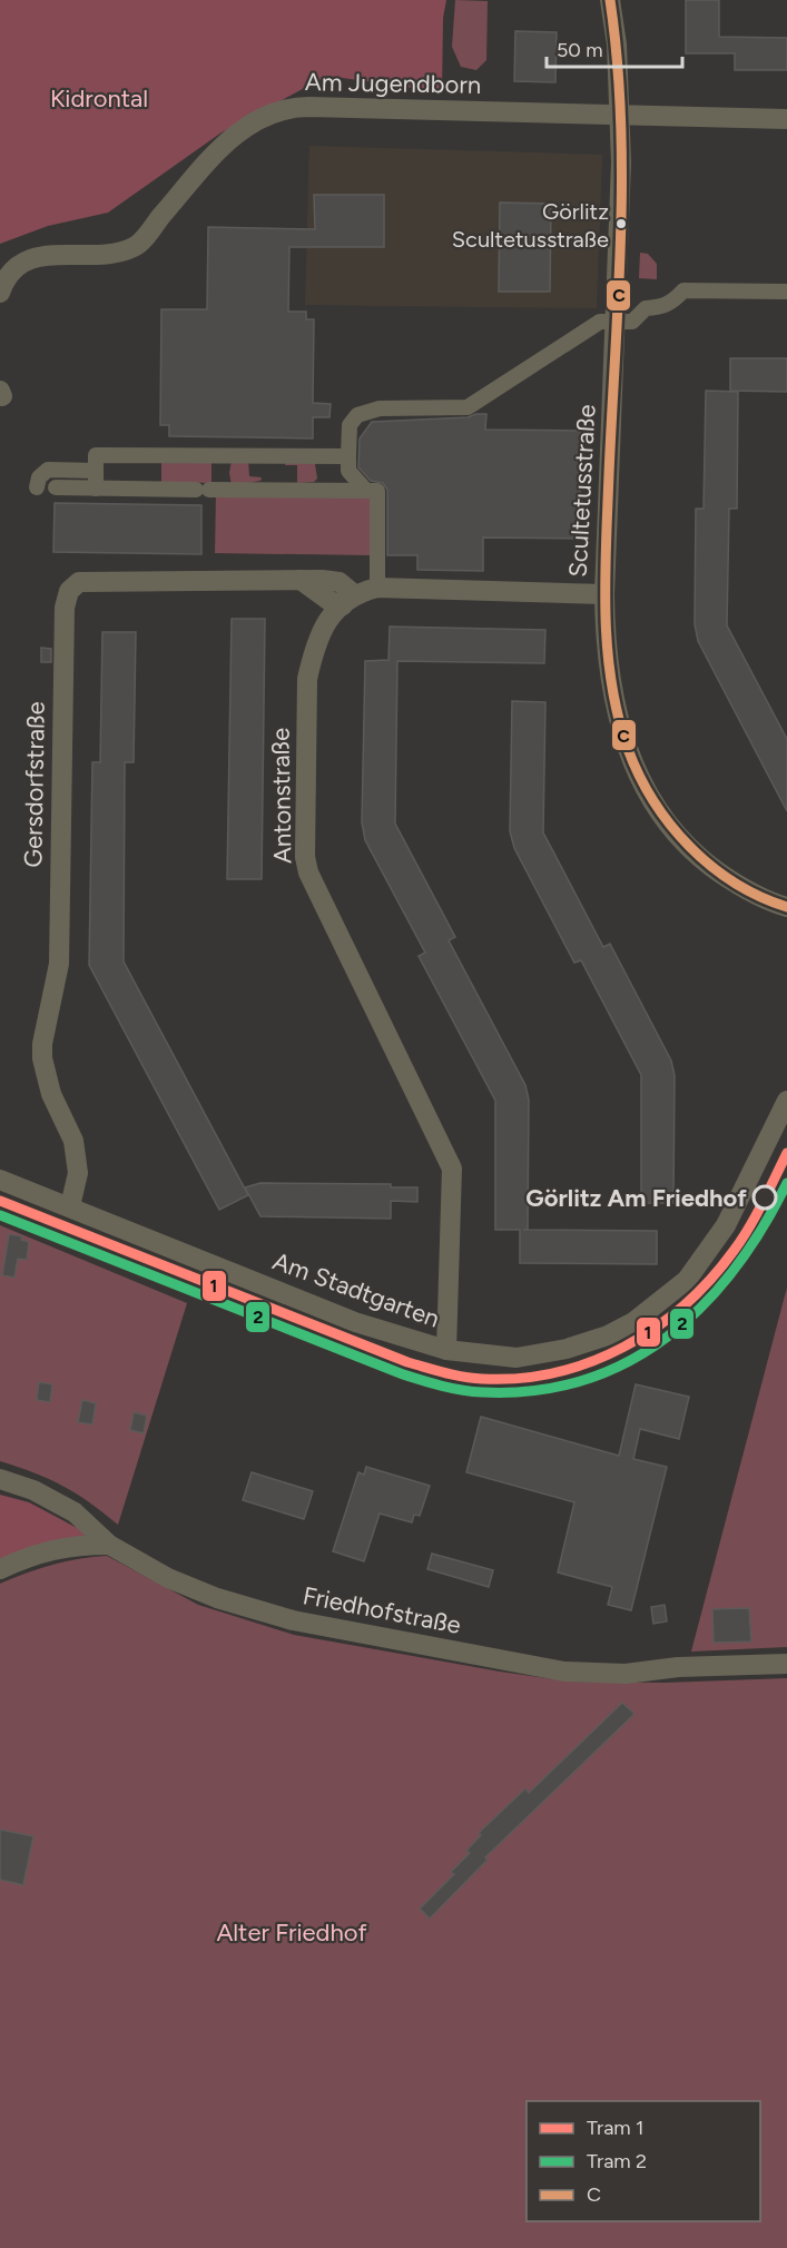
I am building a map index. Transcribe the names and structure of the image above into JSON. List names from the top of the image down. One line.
{"streets":{"street":["Am Jugendborn","Scultetusstraße","Gersdorfstraße","Antonstraße","Am Stadtgarten","Friedhofstraße"]},"crossings":[["Am Jugendborn","Scultetusstraße"],["Gersdorfstraße","Antonstraße"],["Gersdorfstraße","Am Stadtgarten"],["Antonstraße","Am Stadtgarten"]],"parks":["Kidrontal","Alter Friedhof"],"places":["Görlitz Scultetusstraße","Görlitz Am Friedhof"],"lines":["transit line C","tram line 1","tram line 2"],"legend":["Tram 1","Tram 2","C"],"scale_bar":"50 m"}
